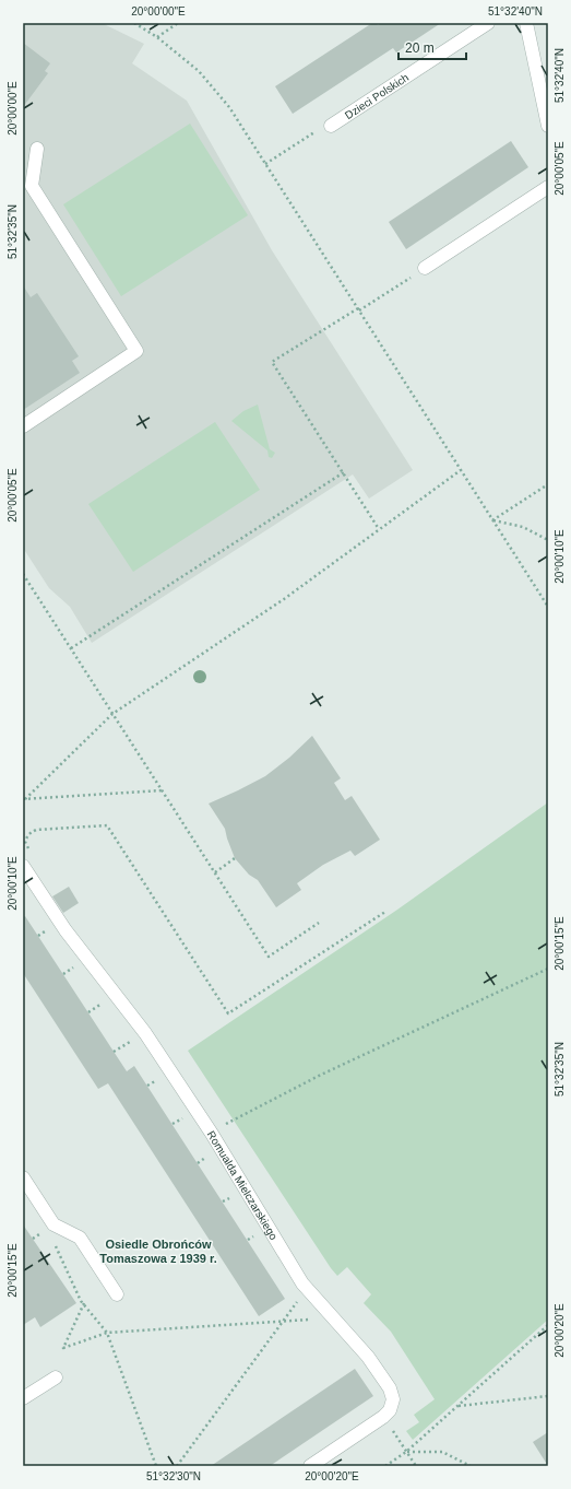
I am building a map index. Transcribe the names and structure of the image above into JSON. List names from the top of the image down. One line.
{"streets":{"street":["Dzieci Polskich","Romualda Mielczarskiego"]},"districts":["Osiedle Obrońców Tomaszowa z 1939 r."],"scale_bar":"20 m","coordinates":["20°00'00\"E","51°32'40\"N","20°00'05\"E","51°32'35\"N","20°00'10\"E","20°00'15\"E","20°00'20\"E","51°32'30\"N"]}
